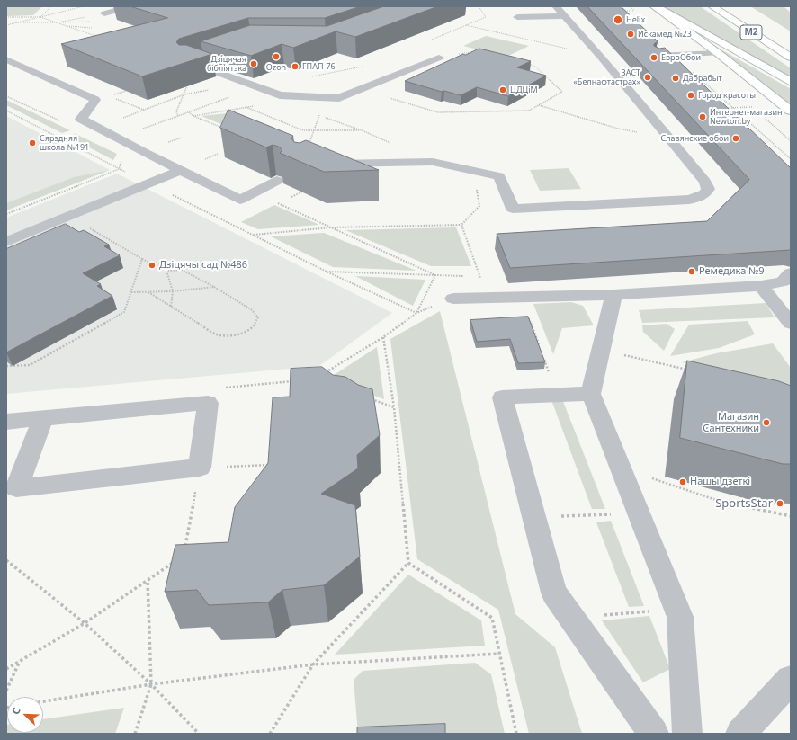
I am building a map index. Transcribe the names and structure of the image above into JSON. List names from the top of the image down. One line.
{"streets":{"main road":["М2"]},"places":["Helix","Искамед №23","Ozon","ЕвроОбои","Дзіцячая бібліятэка","ГПАП-76","ЗАСТ «Белнафтастрах»","Дабрабыт","ЦДЦіМ","Город красоты","Интернет-магазин Newton.by","Славянские обои","Сярэдняя школа №191","Дзіцячы сад №486","Ремедика №9","Магазин Сантехники","Нашы дзеткі","SportsStar"],"north":"top left"}
